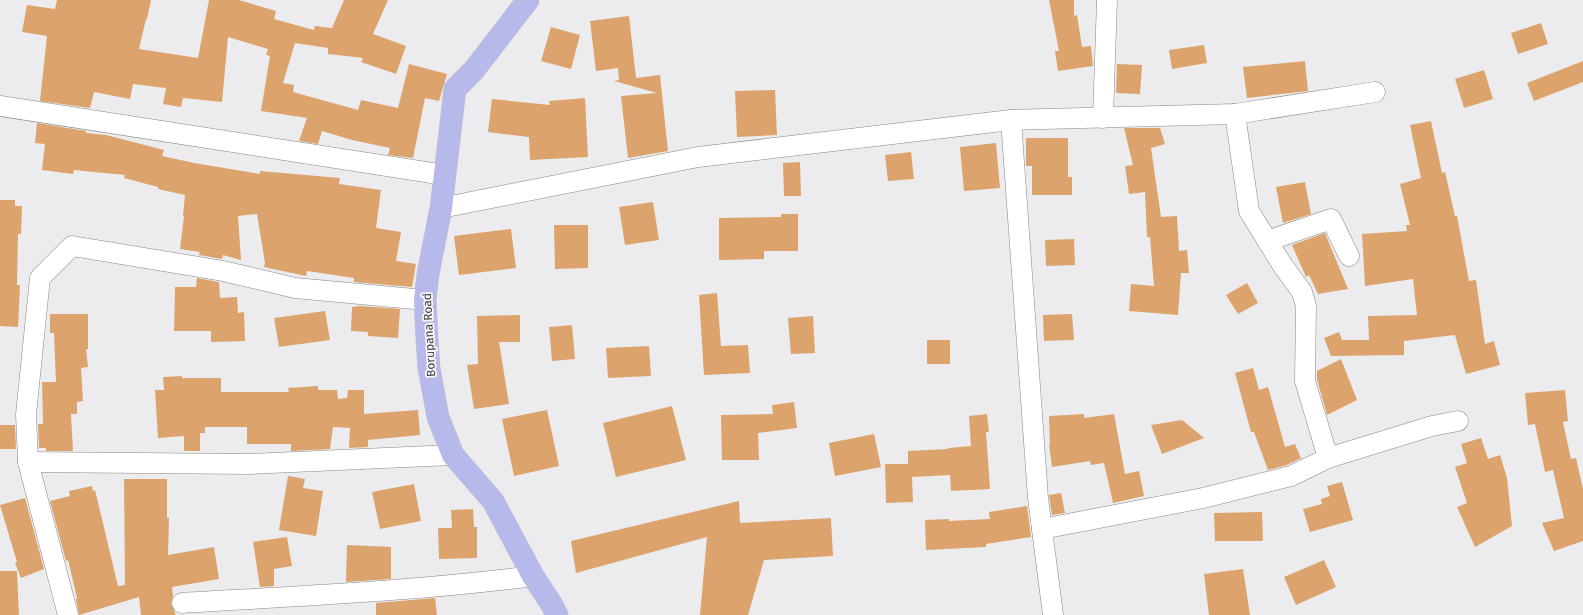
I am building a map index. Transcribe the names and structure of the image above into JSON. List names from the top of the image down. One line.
{"streets":{"main road":["Borupana Road"]}}
